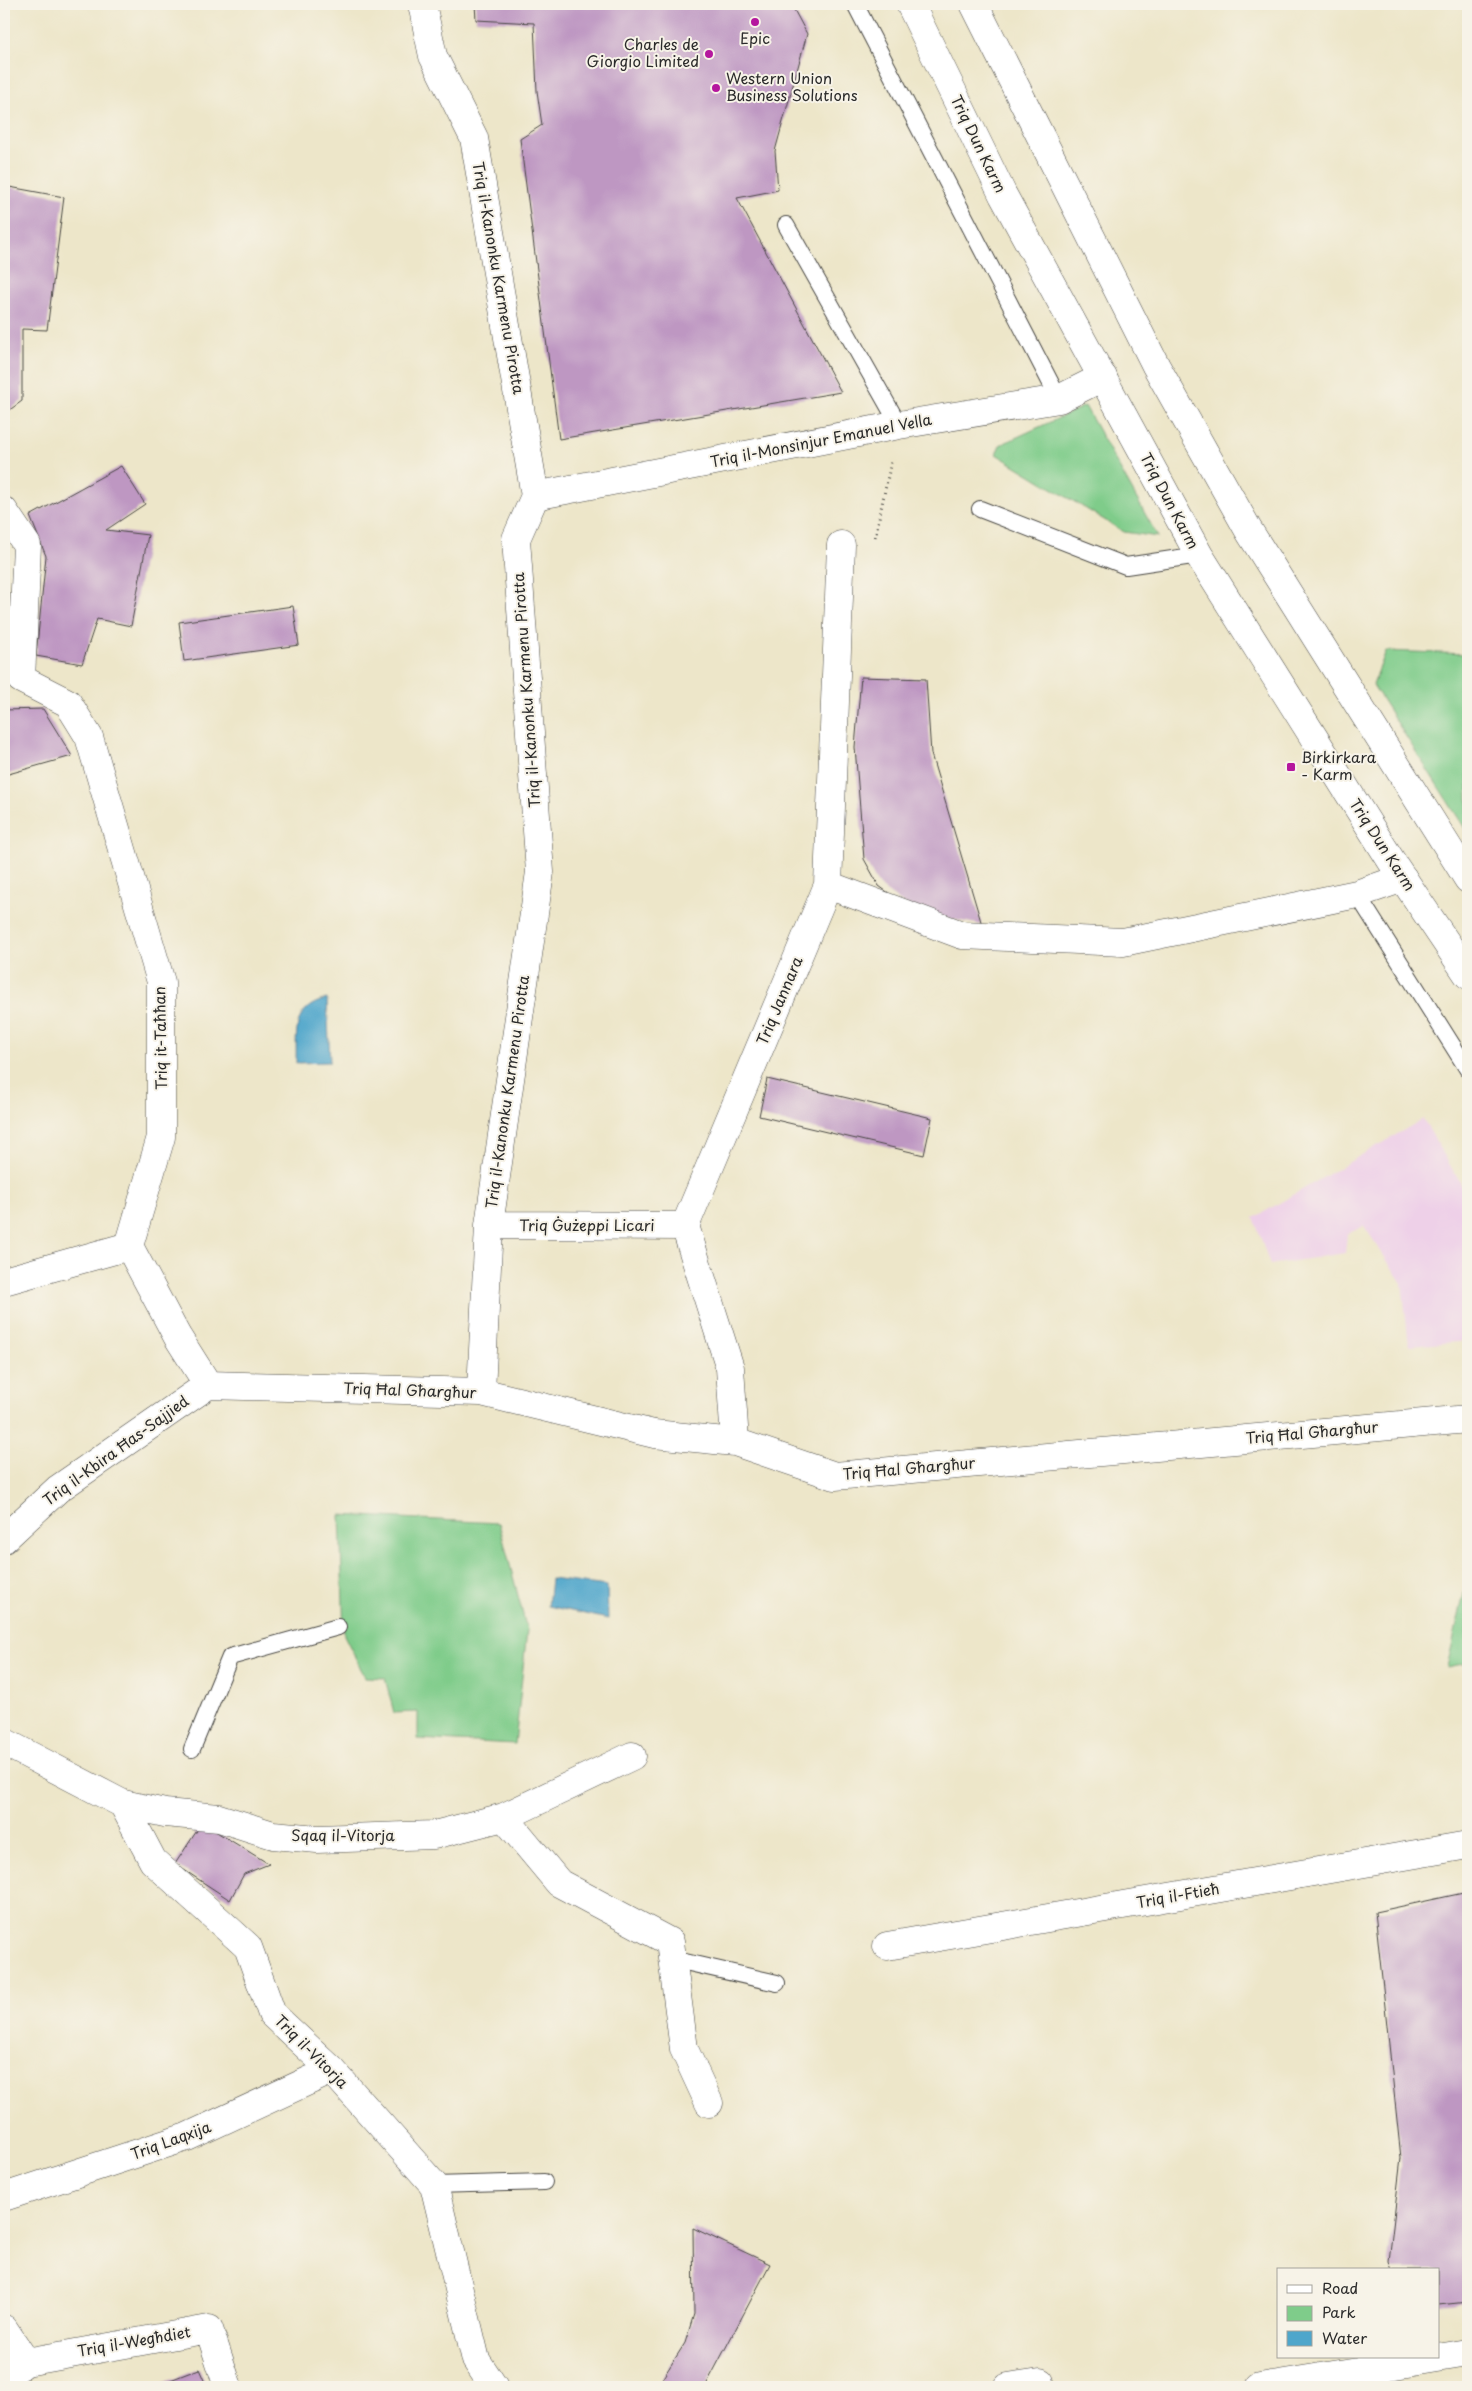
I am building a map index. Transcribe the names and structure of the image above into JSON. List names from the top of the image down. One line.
{"streets":{"main road":["Triq Dun Karm","Triq il-Kanonku Karmenu Pirotta","Triq il-Monsinjur Emanuel Vella","Triq Jannara","Triq it-Taħħan","Triq Ġużeppi Licari","Triq Ħal Għargħur","Triq il-Kbira Ħas-Sajjied","Sqaq il-Vitorja","Triq il-Ftieħ","Triq il-Vitorja","Triq Laqxija","Triq il-Wegħdiet"]},"crossings":[["Triq Dun Karm","Triq il-Monsinjur Emanuel Vella"],["Triq il-Kanonku Karmenu Pirotta","Triq il-Monsinjur Emanuel Vella"],["Triq il-Kanonku Karmenu Pirotta","Triq Ġużeppi Licari"],["Triq il-Kanonku Karmenu Pirotta","Triq Ħal Għargħur"],["Triq Jannara","Triq Ġużeppi Licari"],["Triq Ħal Għargħur","Triq il-Kbira Ħas-Sajjied"],["Sqaq il-Vitorja","Triq il-Vitorja"],["Triq il-Vitorja","Triq Laqxija"]],"places":{"other":["Epic","Charles de Giorgio Limited","Western Union Business Solutions"],"transit":["Birkirkara - Karm"]},"legend":["Road","Park","Water"]}
